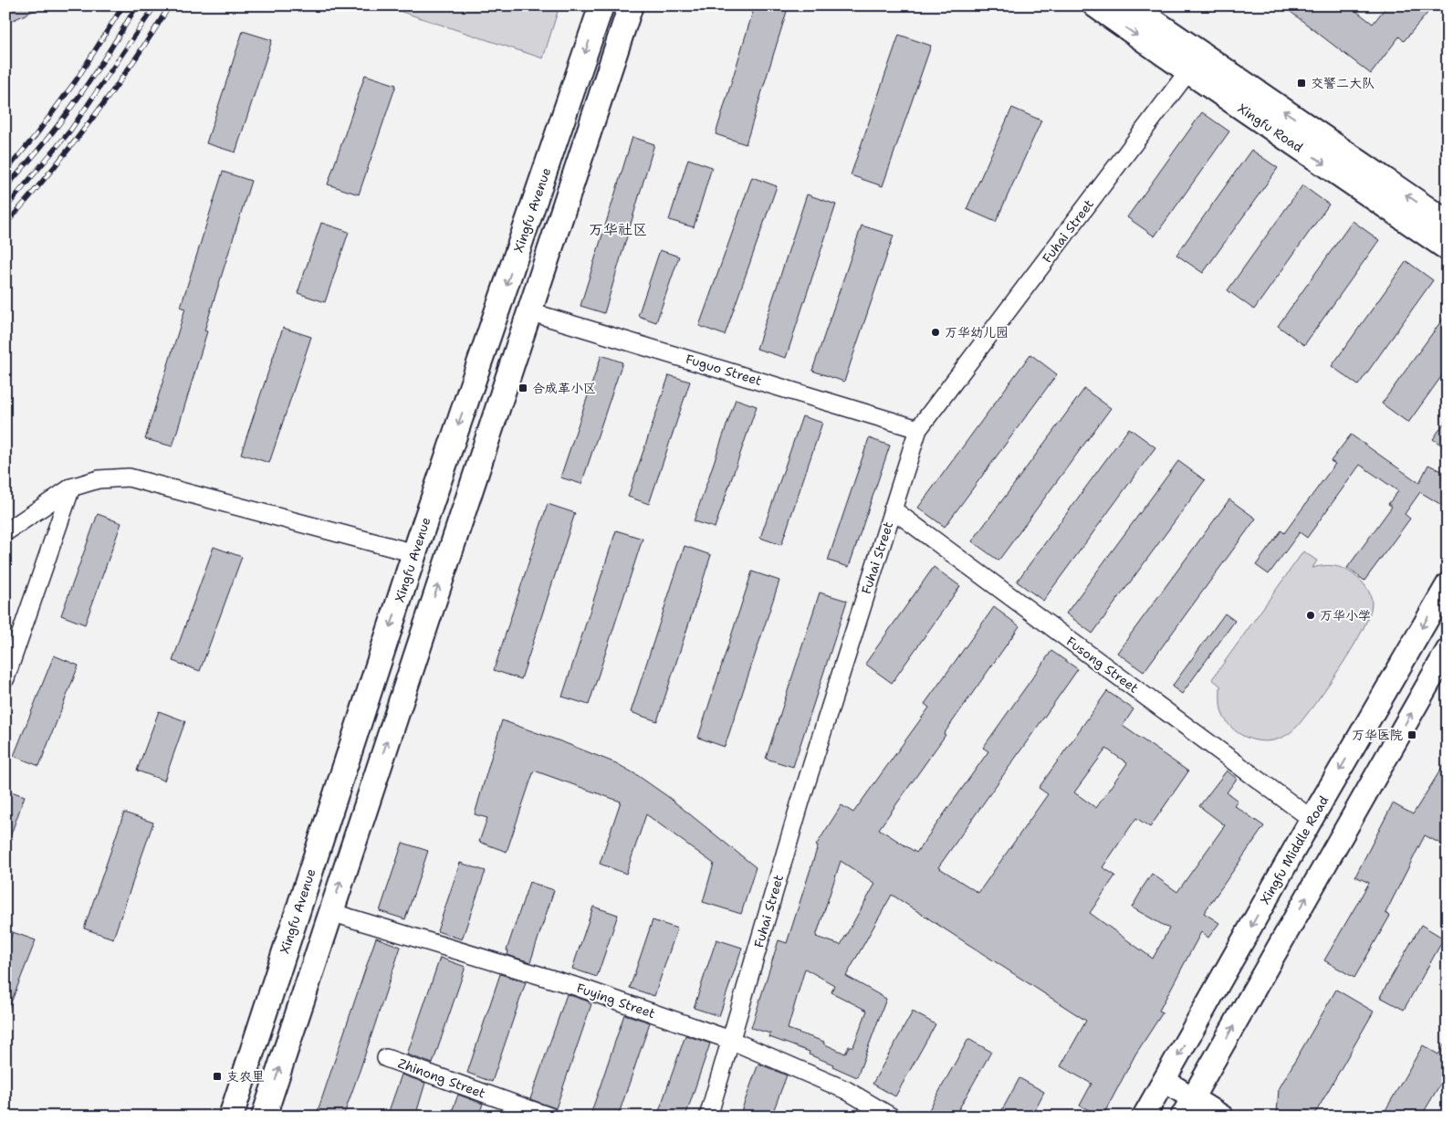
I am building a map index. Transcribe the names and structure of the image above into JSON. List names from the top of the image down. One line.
{"streets":{"main road":["Xingfu Road","Xingfu Avenue"],"street":["Fuhai Street","Fuguo Street","Fusong Street","Xingfu Middle Road","Fuying Street","Zhinong Street"]},"crossings":[["Xingfu Road","Fuhai Street"],["Fuhai Street","Fuguo Street"],["Fuhai Street","Fusong Street"],["Fuhai Street","Fuying Street"],["Fusong Street","Xingfu Middle Road"]],"districts":["万华社区"],"places":{"transit":["交警二大队","合成革小区","万华医院","支农里"],"other":["万华幼儿园","万华小学"]}}
